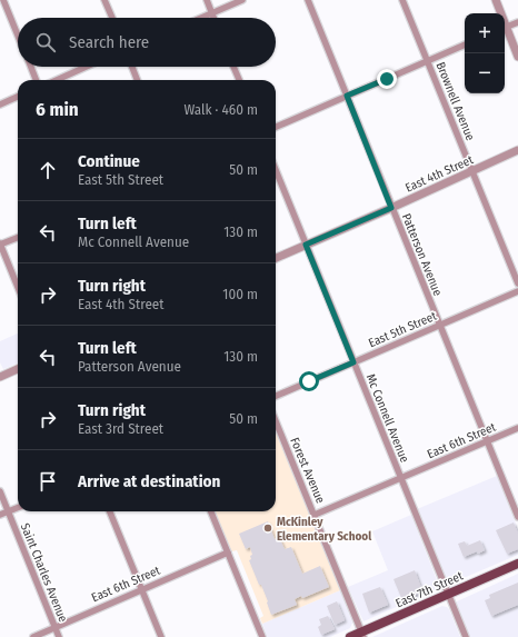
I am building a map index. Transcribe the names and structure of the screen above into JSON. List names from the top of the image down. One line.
{"streets":{"main road":["East 7th Street"],"street":["Brownell Avenue","East 4th Street","Patterson Avenue","East 5th Street","Mc Connell Avenue","East 6th Street","Forest Avenue","Saint Charles Avenue"]},"crossings":[["Brownell Avenue","East 4th Street"],["East 4th Street","Patterson Avenue"],["East 4th Street","Mc Connell Avenue"],["Patterson Avenue","East 5th Street"],["Patterson Avenue","East 6th Street"],["East 5th Street","Mc Connell Avenue"],["Mc Connell Avenue","East 6th Street"],["Mc Connell Avenue","East 7th Street"],["East 6th Street","Forest Avenue"],["East 6th Street","Saint Charles Avenue"],["Forest Avenue","East 7th Street"]],"places":["McKinley Elementary School"],"page":{"map_buttons":["+","−"],"search":"Search here","heading":["6 min","Walk · 460 m"],"list":[["Continue","East 5th Street","50 m"],["Turn left","Mc Connell Avenue","130 m"],["Turn right","East 4th Street","100 m"],["Turn left","Patterson Avenue","130 m"],["Turn right","East 3rd Street","50 m"],"Arrive at destination"]}}
